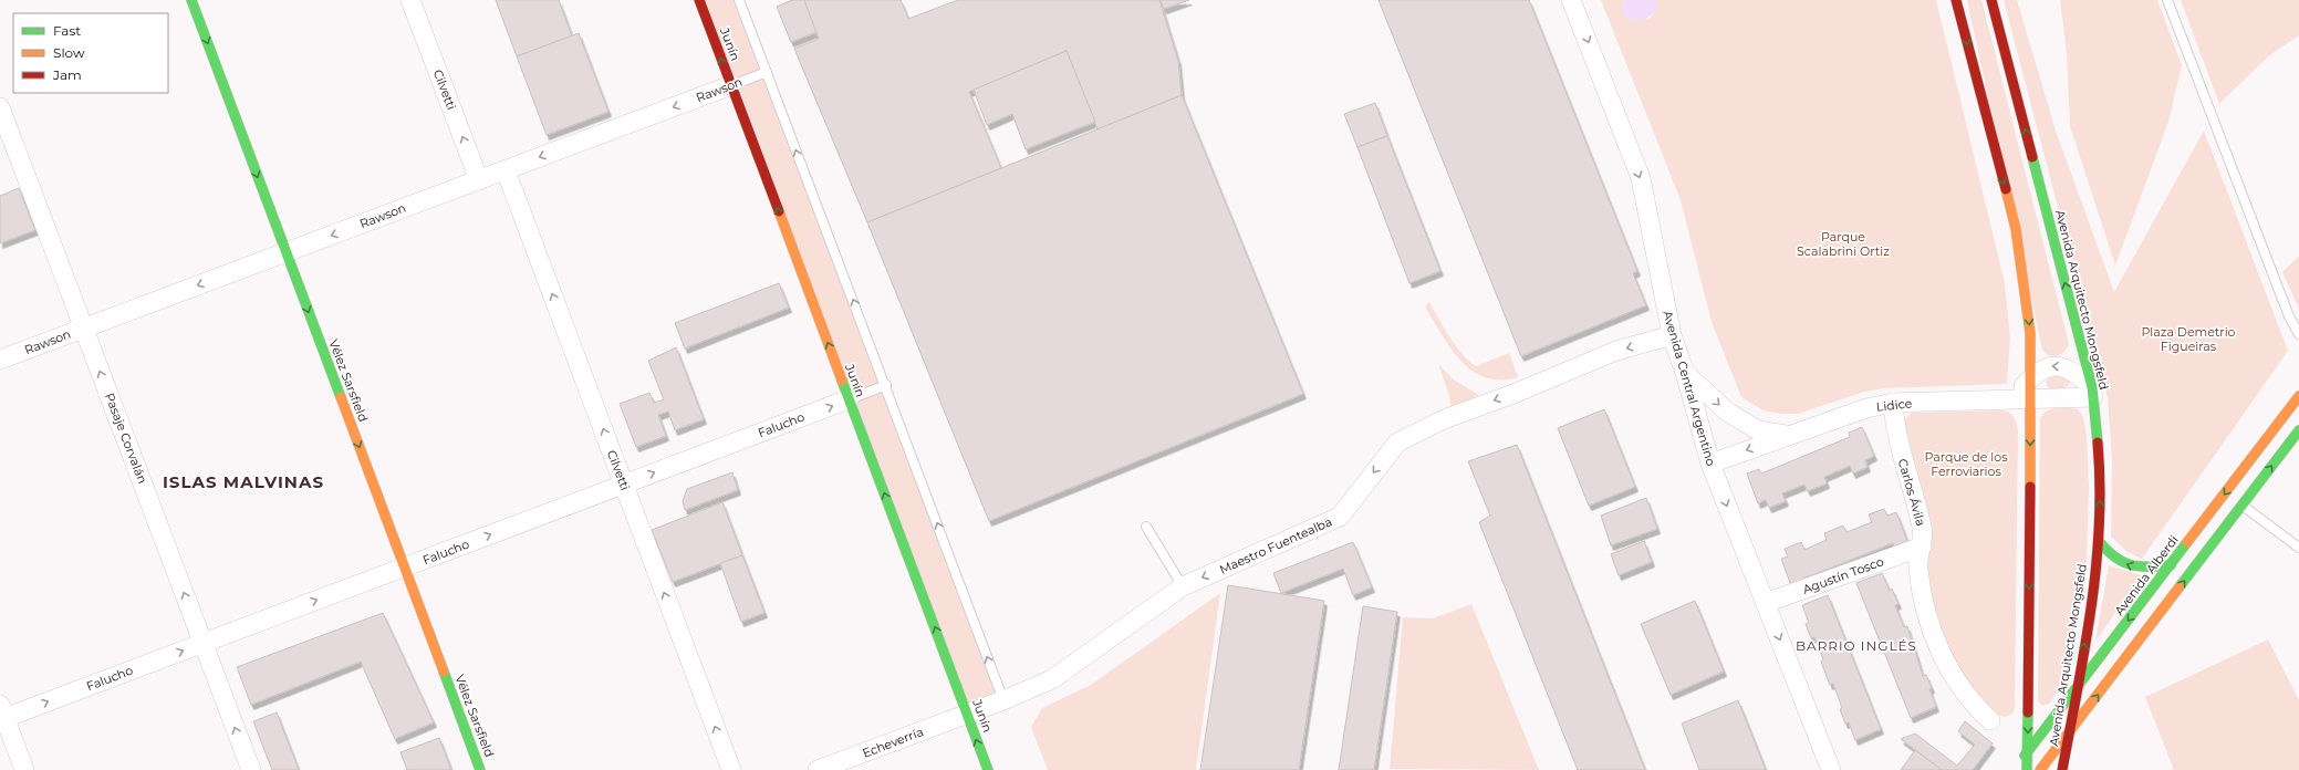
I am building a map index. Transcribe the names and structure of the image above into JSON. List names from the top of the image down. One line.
{"streets":{"main road":["Junín","Avenida Arquitecto Mongsfeld","Vélez Sarsfield","Avenida Alberdi"],"street":["Cilvetti","Rawson","Avenida Central Argentino","Lidice","Falucho","Pasaje Corvalán","Carlos Ávila","Maestro Fuentealba","Agustín Tosco","Echeverría"]},"crossings":[["Junín","Rawson"],["Junín","Falucho"],["Junín","Maestro Fuentealba"],["Junín","Echeverría"],["Cilvetti","Rawson"],["Cilvetti","Falucho"],["Rawson","Vélez Sarsfield"],["Rawson","Pasaje Corvalán"],["Avenida Arquitecto Mongsfeld","Lidice"],["Avenida Arquitecto Mongsfeld","Avenida Alberdi"],["Vélez Sarsfield","Falucho"],["Avenida Central Argentino","Lidice"],["Avenida Central Argentino","Maestro Fuentealba"],["Avenida Central Argentino","Agustín Tosco"],["Lidice","Carlos Ávila"],["Falucho","Pasaje Corvalán"],["Carlos Ávila","Agustín Tosco"],["Maestro Fuentealba","Echeverría"]],"one_way":["Junín","Cilvetti","Rawson","Vélez Sarsfield","Avenida Central Argentino","Falucho","Pasaje Corvalán","Maestro Fuentealba"],"districts":["ISLAS MALVINAS","BARRIO INGLÉS"],"parks":["Parque Scalabrini Ortiz","Plaza Demetrio Figueiras","Parque de los Ferroviarios"],"legend":["Fast","Slow","Jam"]}
